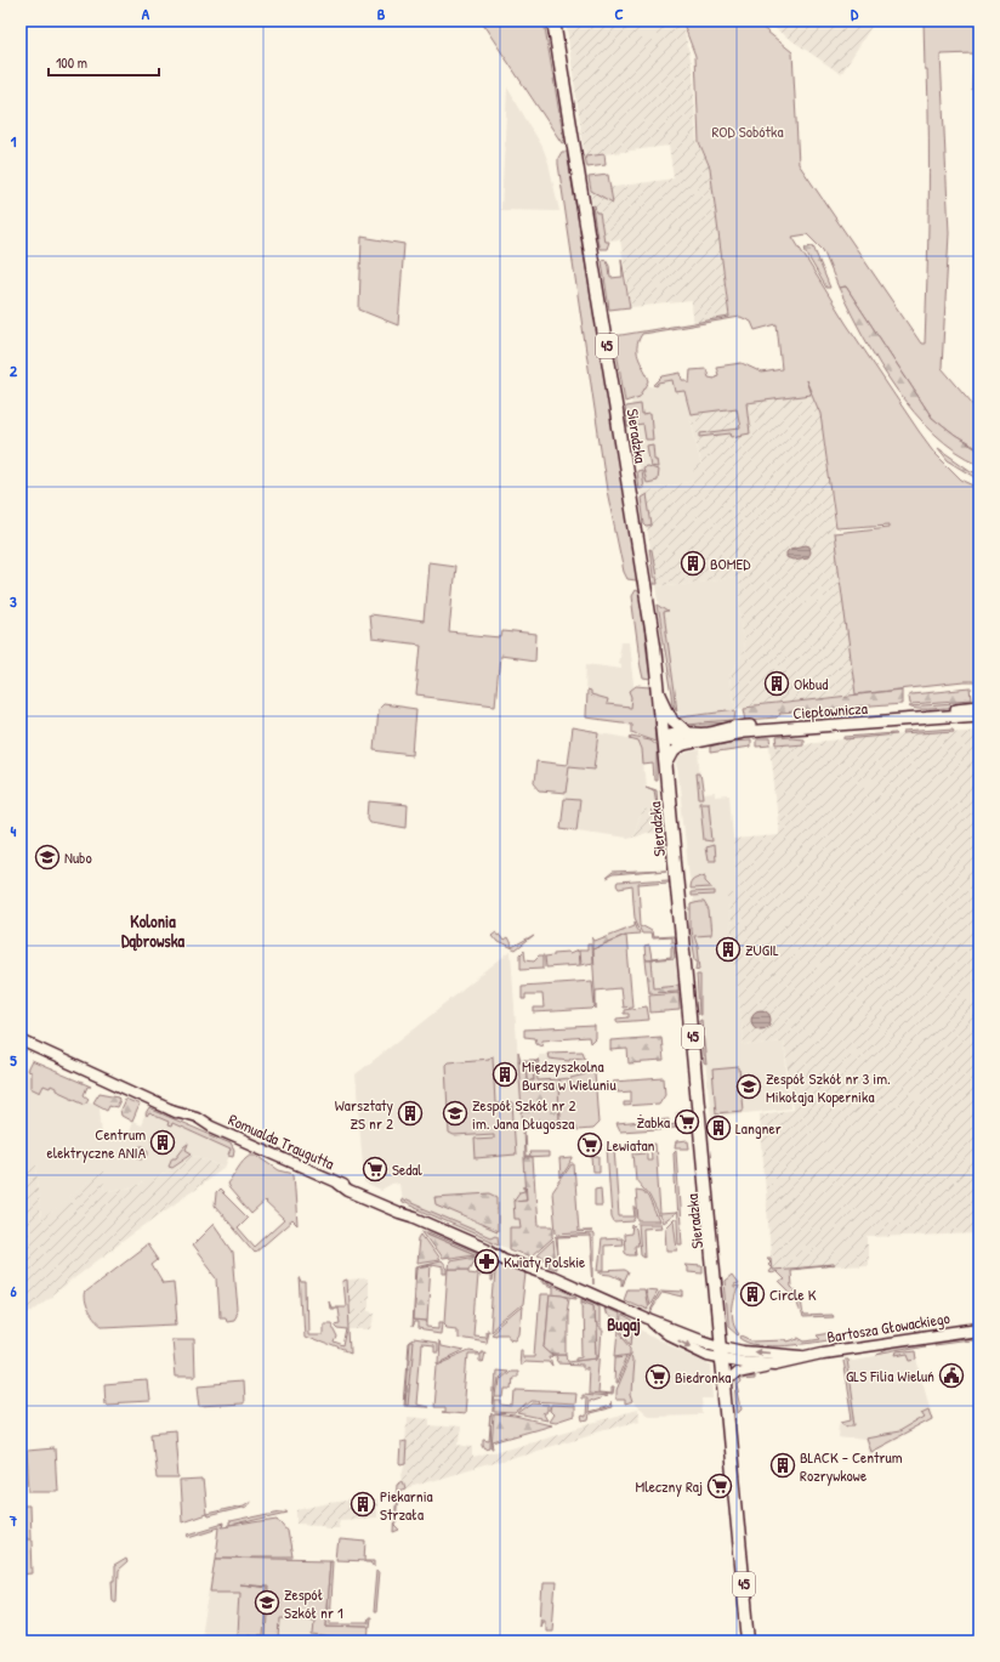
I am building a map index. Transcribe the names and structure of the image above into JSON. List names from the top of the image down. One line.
{"streets":{"main road":["45","Sieradzka","Ciepłownicza"],"street":["Romualda Traugutta","Bartosza Głowackiego"]},"crossings":[["Sieradzka","Ciepłownicza"],["Sieradzka","Romualda Traugutta"],["Sieradzka","Bartosza Głowackiego"],["Romualda Traugutta","Bartosza Głowackiego"]],"districts":["Kolonia Dąbrowska","Bugaj"],"parks":["ROD Sobótka"],"places":{"building":["BOMED","Okbud","ZUGIL","Międzyszkolna Bursa w Wieluniu","Warsztaty ZS nr 2","Langner","Centrum elektryczne ANIA","Circle K","BLACK - Centrum Rozrywkowe","Piekarnia Strzała"],"school or university":["Nubo","Zespół Szkół nr 3 im. Mikołaja Kopernika","Zespół Szkół nr 2 im. Jana Długosza","Zespół Szkół nr 1"],"supermarket":["Żabka","Lewiatan","Sedal","Biedronka","Mleczny Raj"],"pharmacy":["Kwiaty Polskie"],"public building":["GLS Filia Wieluń"]},"scale_bar":"100 m","grid":{"columns":["A","B","C","D"],"rows":["1","2","3","4","5","6","7"]}}
